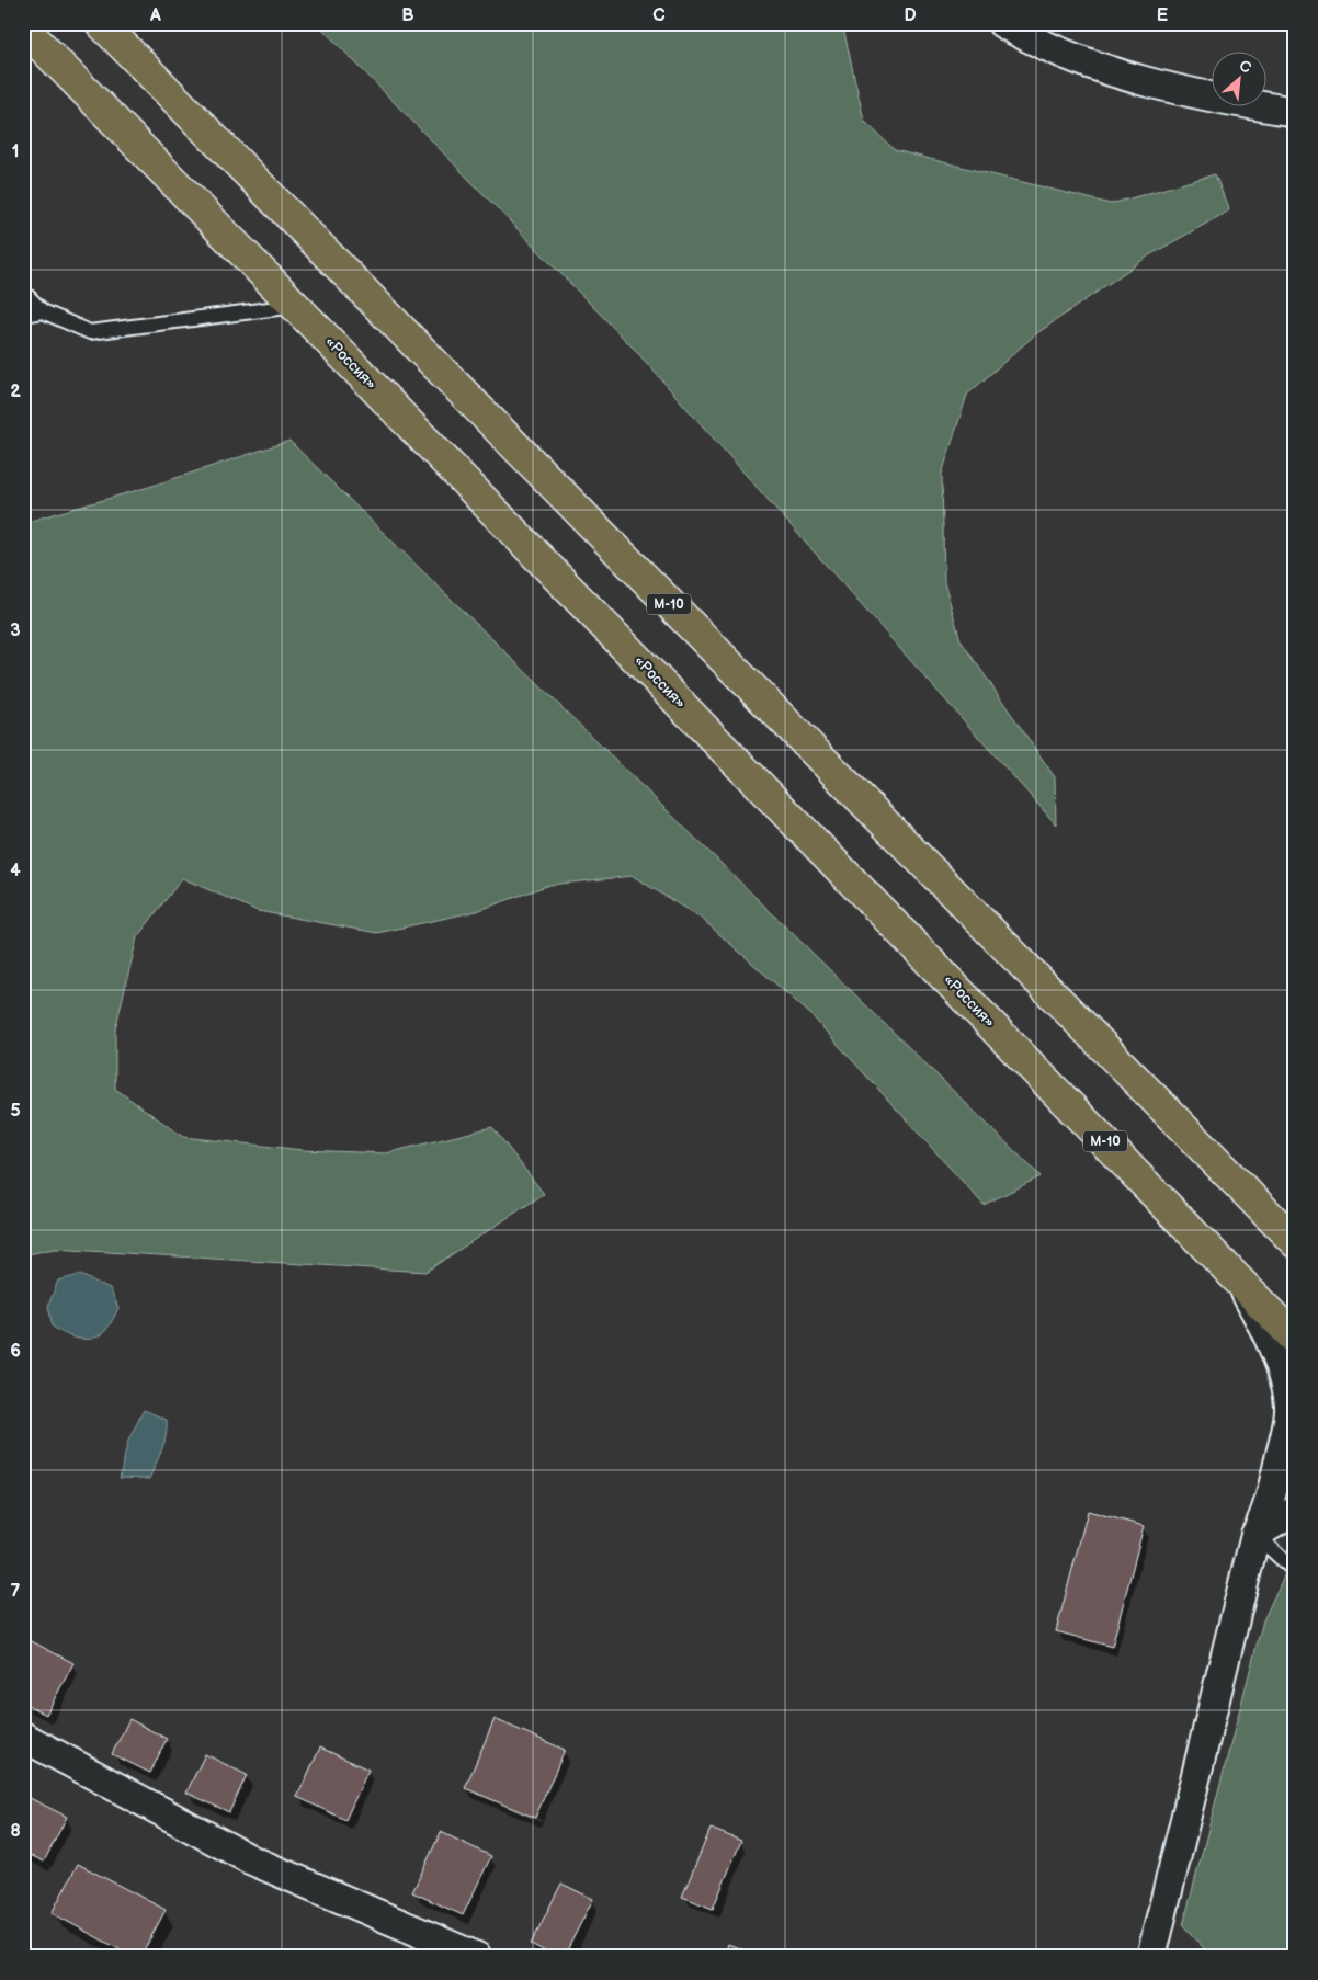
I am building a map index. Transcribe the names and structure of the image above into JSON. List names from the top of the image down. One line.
{"streets":{"highway":["«Россия»","М-10"]},"north":"top right","grid":{"columns":["A","B","C","D","E"],"rows":["1","2","3","4","5","6","7","8"]}}
